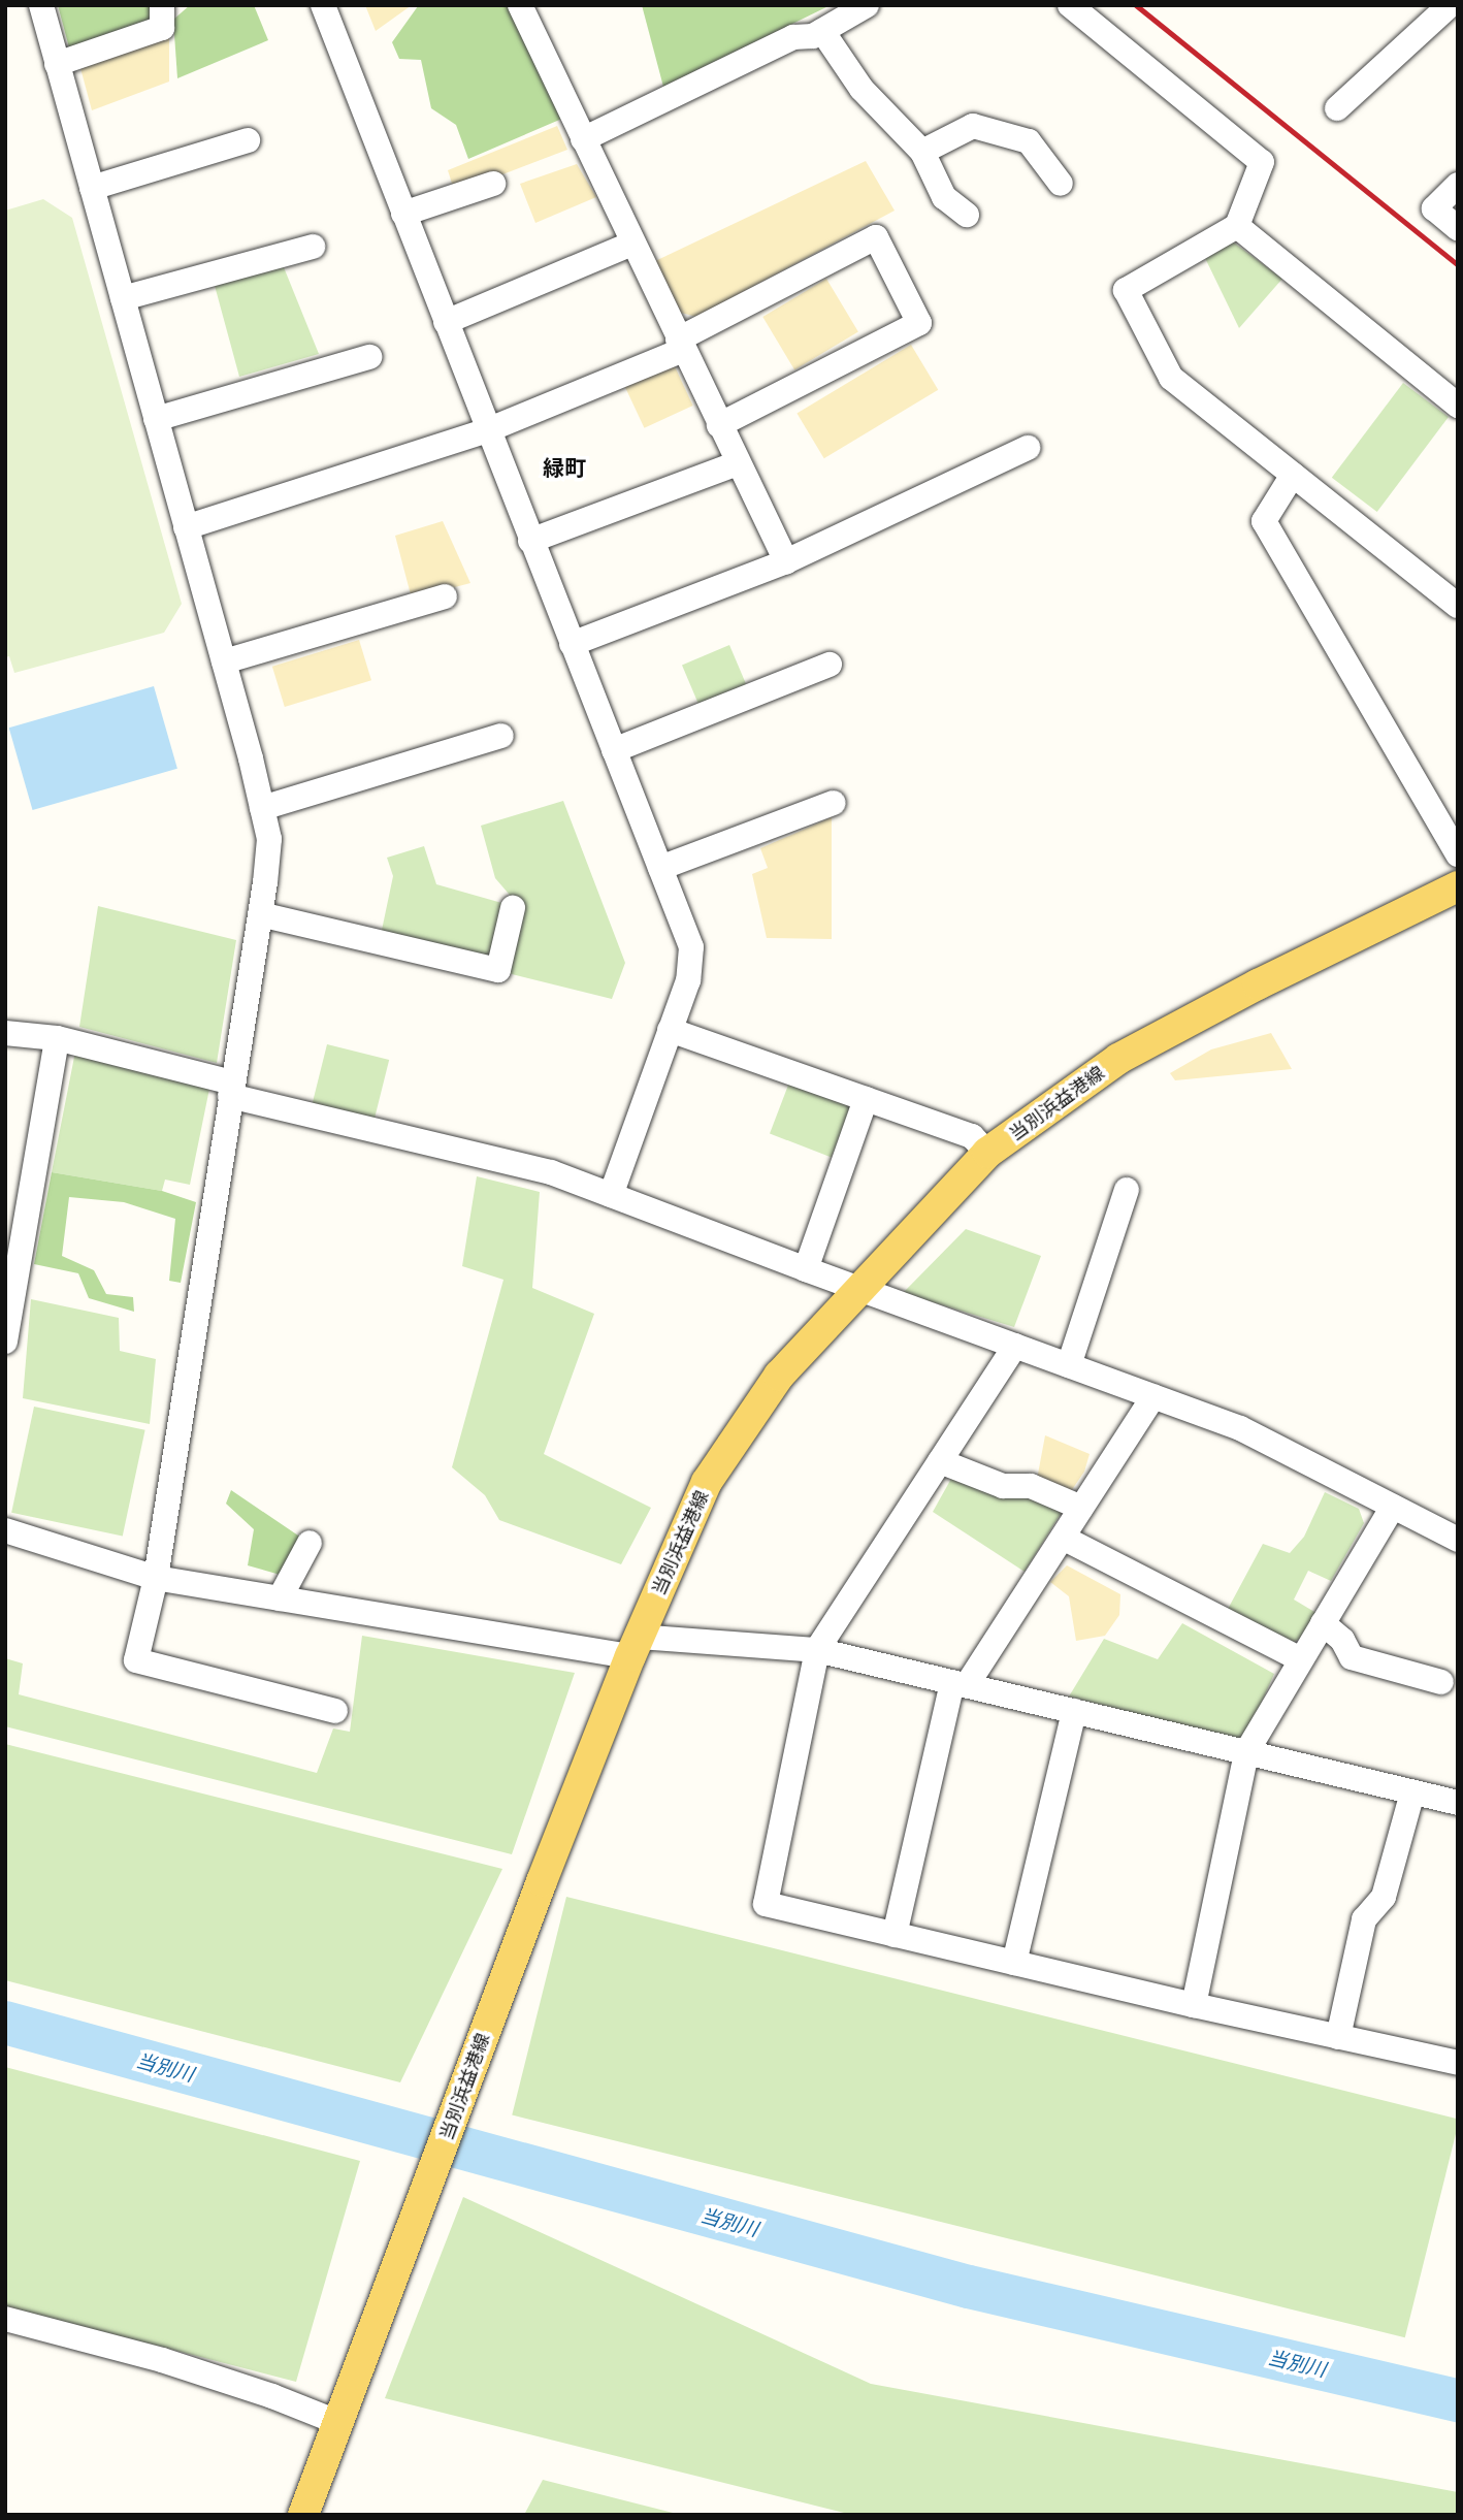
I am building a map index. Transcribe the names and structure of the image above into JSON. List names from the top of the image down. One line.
{"streets":{"main road":["当別浜益港線"]},"districts":["緑町"],"water":["当別川"]}
